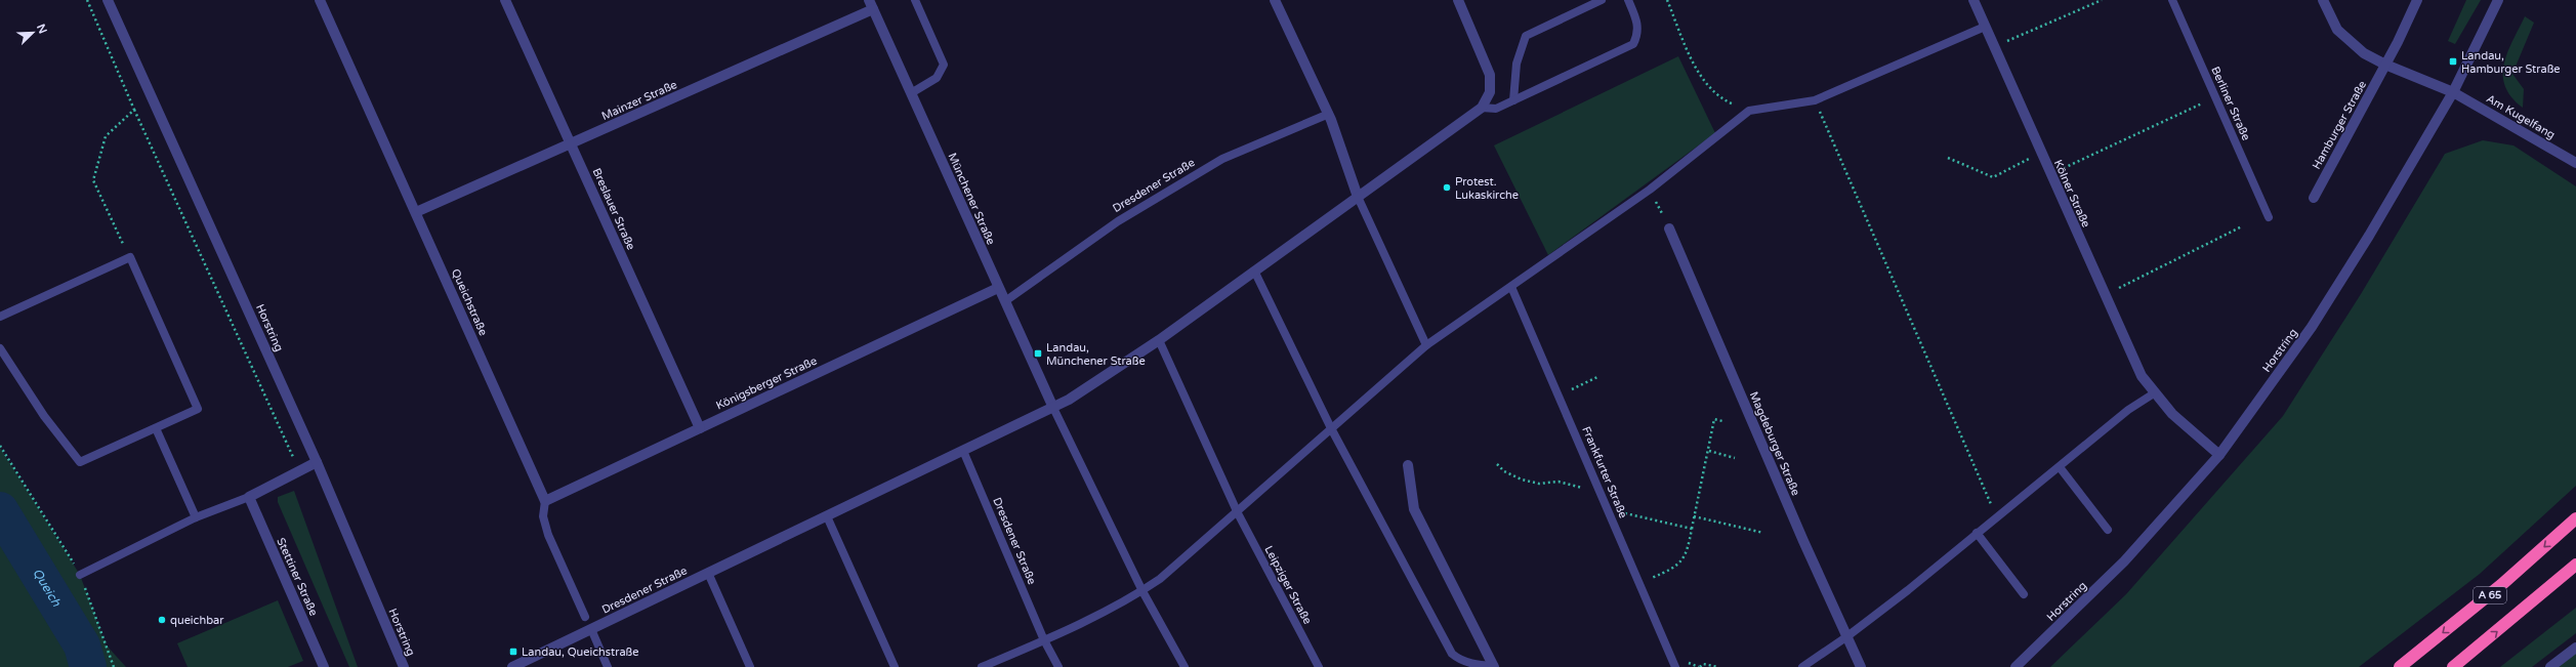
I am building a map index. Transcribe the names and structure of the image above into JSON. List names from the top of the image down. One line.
{"streets":{"highway":["A 65"],"street":["Mainzer Straße","Am Kugelfang","Hamburger Straße","Dresdener Straße","Kölner Straße","Münchener Straße","Breslauer Straße","Queichstraße","Horstring","Königsberger Straße","Magdeburger Straße","Stettiner Straße"],"lane":["Berliner Straße","Frankfurter Straße","Leipziger Straße"]},"crossings":[["Mainzer Straße","Münchener Straße"],["Mainzer Straße","Breslauer Straße"],["Mainzer Straße","Queichstraße"],["Am Kugelfang","Horstring"],["Dresdener Straße","Münchener Straße"],["Kölner Straße","Horstring"],["Münchener Straße","Königsberger Straße"],["Breslauer Straße","Königsberger Straße"],["Queichstraße","Königsberger Straße"]],"water":["Queich"],"places":{"transit":["Landau, Hamburger Straße","Landau, Münchener Straße","Landau, Queichstraße"],"other":["Protest. Lukaskirche","queichbar"]},"north":"top right"}
